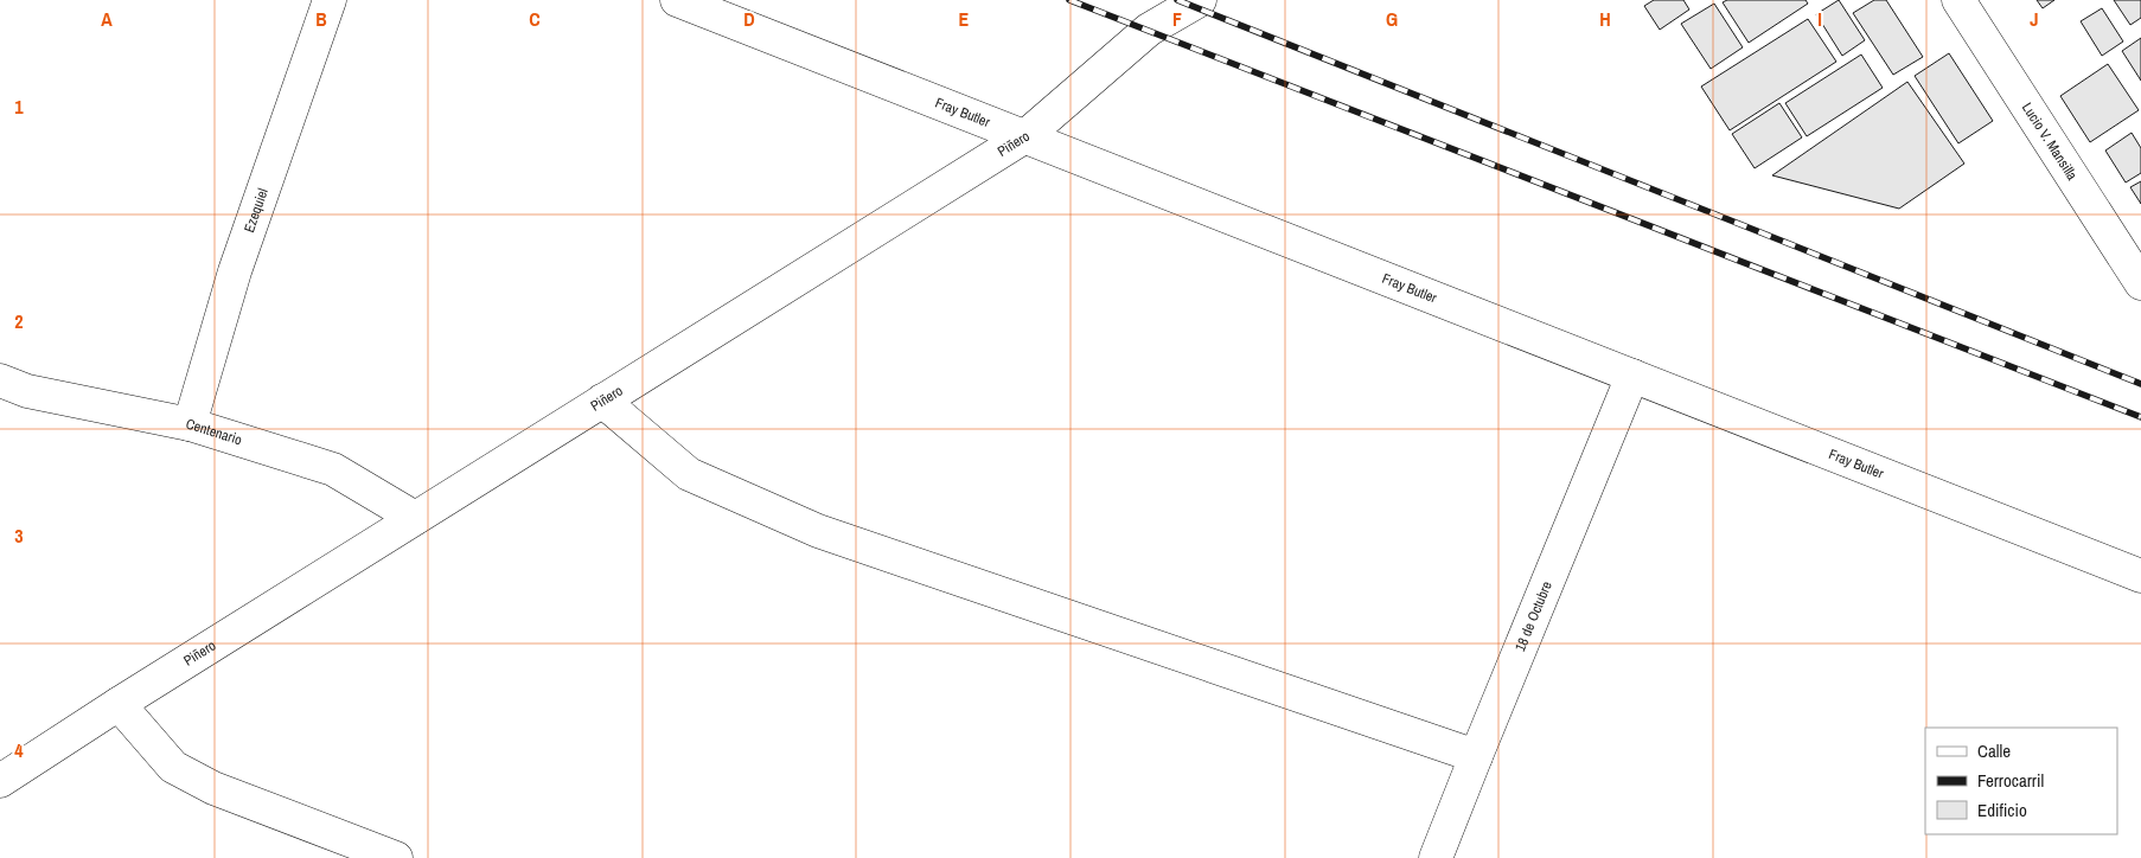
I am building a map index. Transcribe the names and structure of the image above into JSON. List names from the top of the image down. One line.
{"streets":{"street":["Fray Butler","Lucio V. Mansilla","Piñero","Ezequiel","Centenario","18 de Octubre"]},"crossings":[["Fray Butler","Piñero"],["Fray Butler","18 de Octubre"],["Piñero","Centenario"],["Ezequiel","Centenario"]],"legend":["Calle","Ferrocarril","Edificio"],"grid":{"columns":["A","B","C","D","E","F","G","H","I","J"],"rows":["1","2","3","4"]}}
